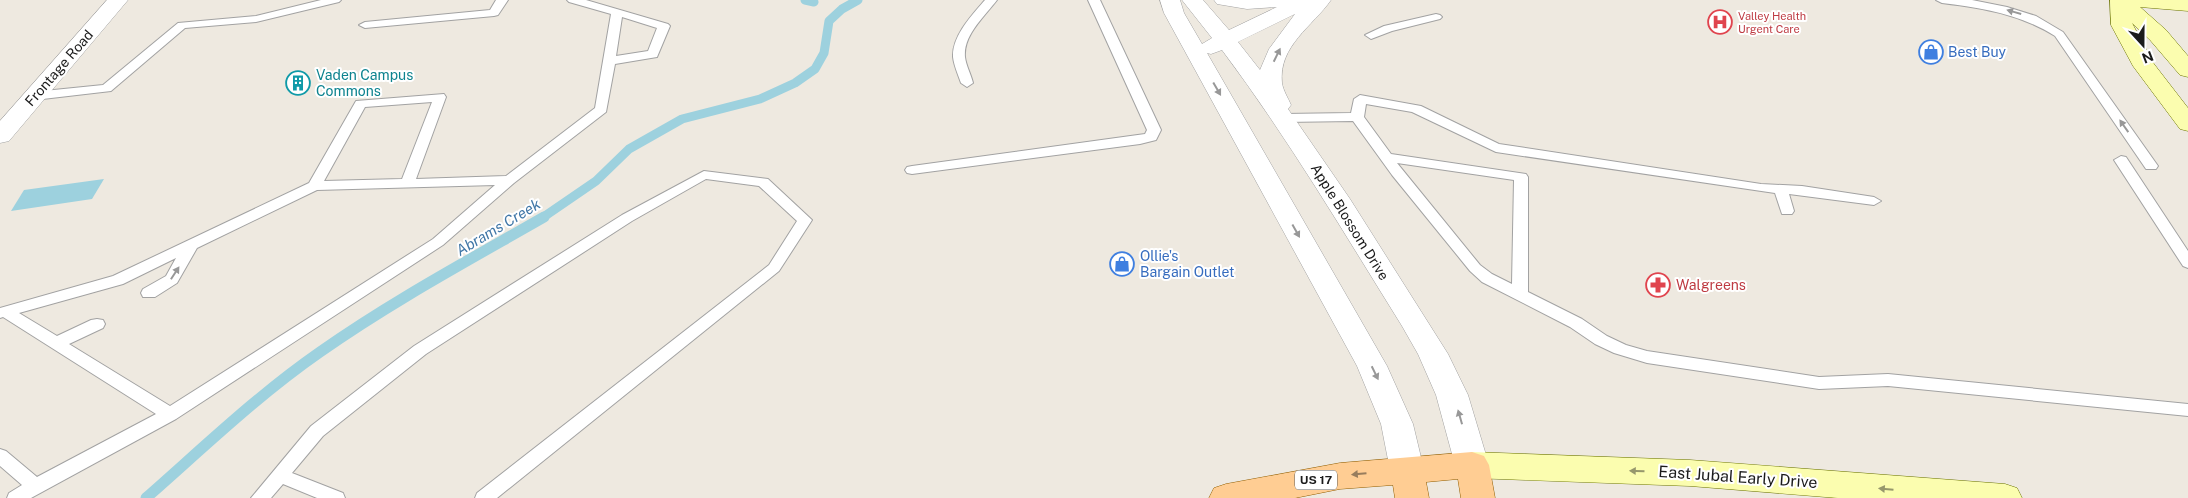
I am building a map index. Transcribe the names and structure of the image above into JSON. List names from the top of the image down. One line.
{"streets":{"main road":["East Jubal Early Drive","US 17"],"street":["Frontage Road","Apple Blossom Drive"]},"crossings":[["Apple Blossom Drive","East Jubal Early Drive"],["Apple Blossom Drive","US 17"],["East Jubal Early Drive","US 17"]],"one_way":["East Jubal Early Drive"],"water":["Abrams Creek"],"places":{"hospital":["Valley Health Urgent Care"],"shop":["Best Buy","Ollie's Bargain Outlet"],"building":["Vaden Campus Commons"],"pharmacy":["Walgreens"]},"north":"bottom"}
